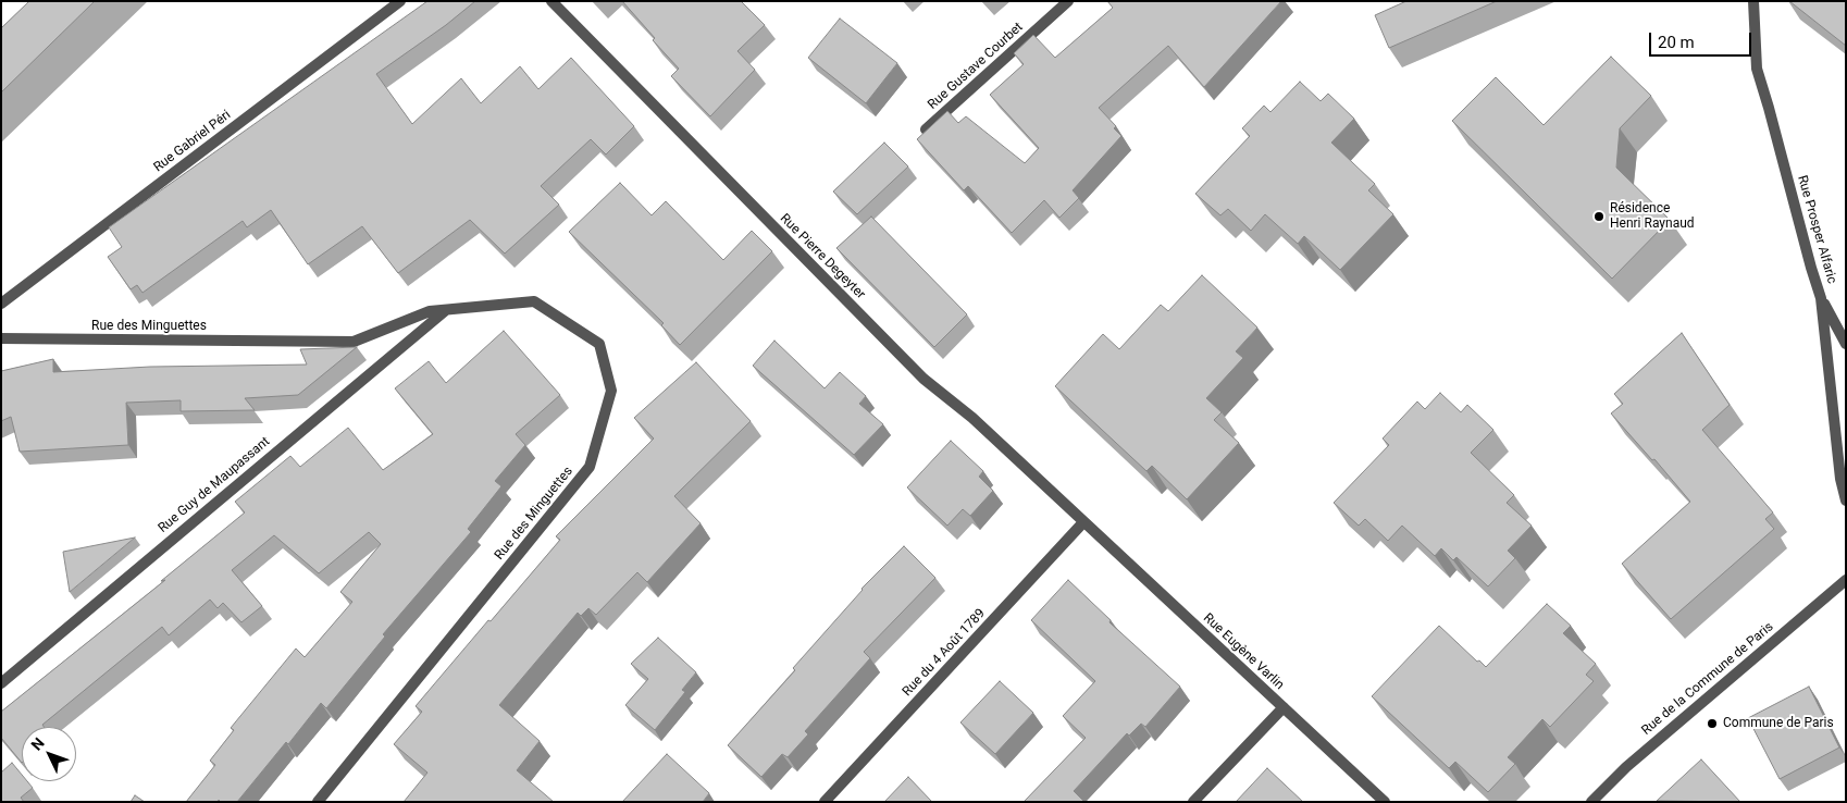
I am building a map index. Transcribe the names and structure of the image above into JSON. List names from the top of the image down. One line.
{"streets":{"street":["Rue Gustave Courbet","Rue Gabriel Péri","Rue Prosper Alfaric","Rue Pierre Degeyter","Rue des Minguettes","Rue Guy de Maupassant","Rue Eugène Varlin","Rue du 4 Août 1789","Rue de la Commune de Paris"]},"crossings":[["Rue Pierre Degeyter","Rue Eugène Varlin"],["Rue Pierre Degeyter","Rue du 4 Août 1789"],["Rue des Minguettes","Rue Guy de Maupassant"],["Rue Eugène Varlin","Rue du 4 Août 1789"]],"places":["Résidence Henri Raynaud","Commune de Paris"],"scale_bar":"20 m","north":"top left"}
